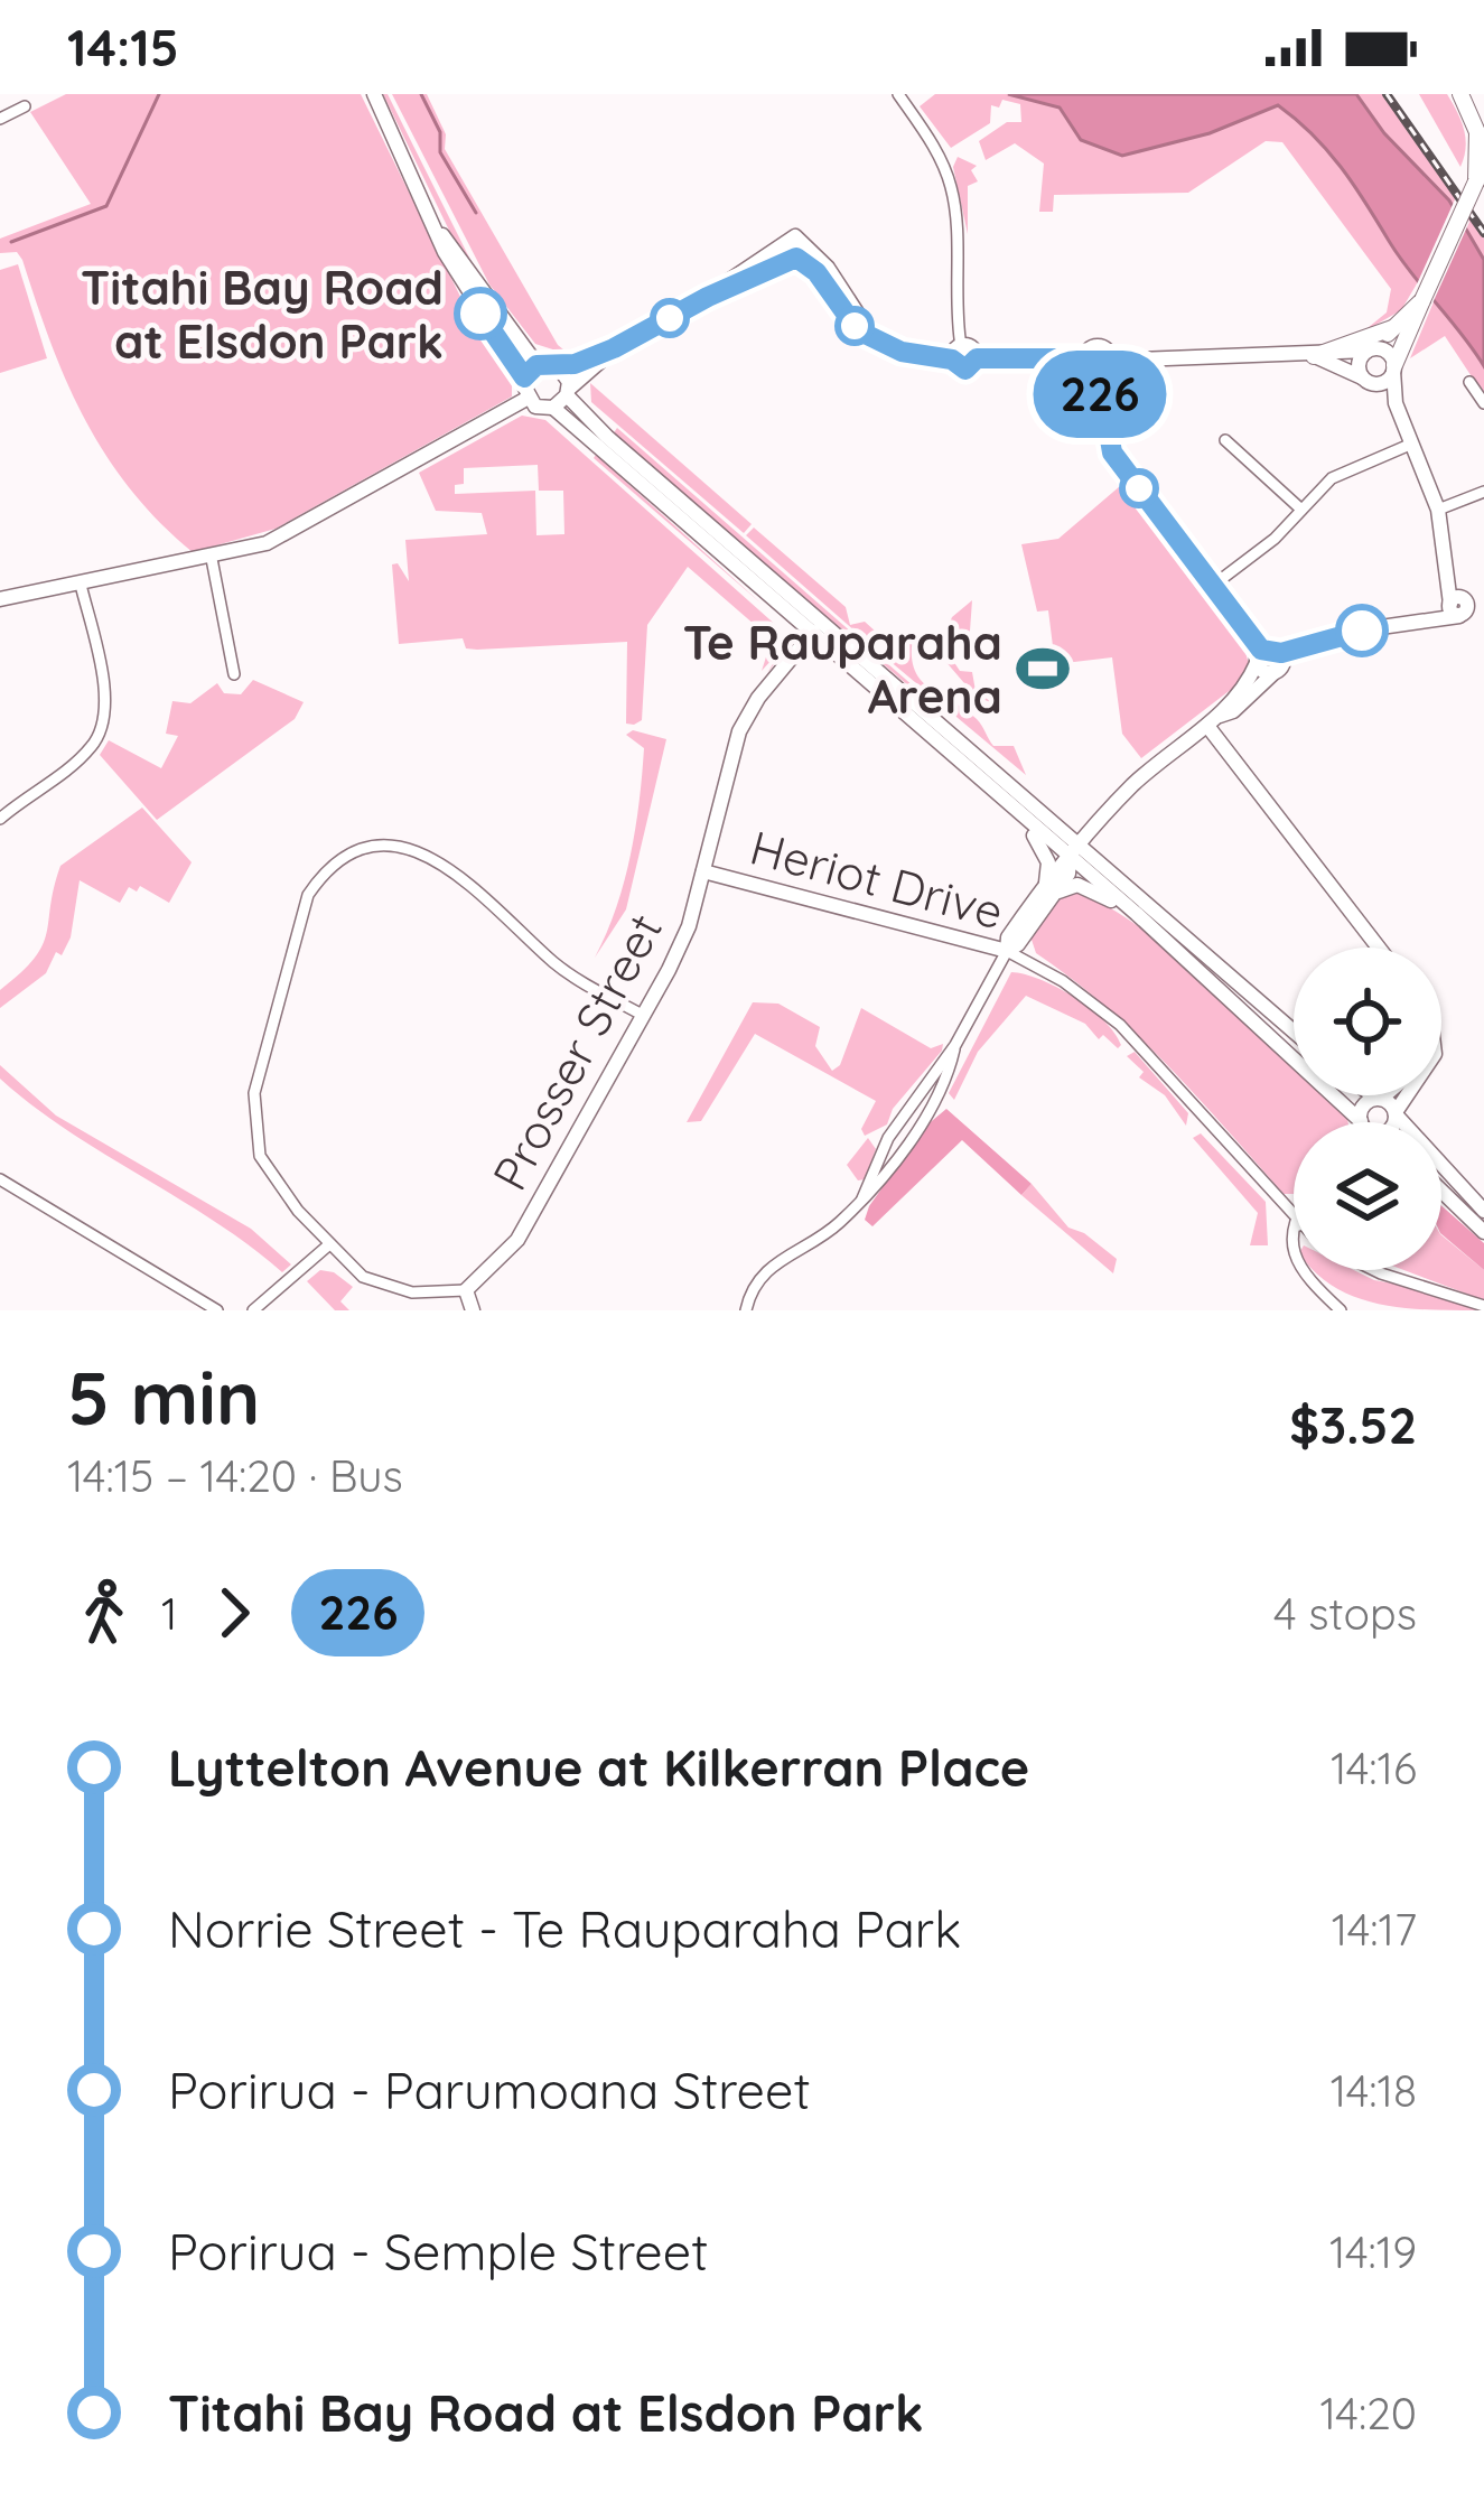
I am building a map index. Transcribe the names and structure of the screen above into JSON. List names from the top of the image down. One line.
{"streets":{"main road":["Heriot Drive","Prosser Street"]},"crossings":[["Heriot Drive","Prosser Street"]],"places":{"other":["Titahi Bay Road at Elsdon Park"],"sports":["Te Rauparaha Arena"]},"lines":["bus line 226"],"page":{"status":"14:15","on_map":"226","heading":["5 min","14:15 – 14:20 · Bus","$3.52"],"legs":["1","226","4 stops"],"list":[{"name":"Lyttelton Avenue at Kilkerran Place","value":"14:16"},{"name":"Norrie Street - Te Rauparaha Park","value":"14:17"},{"name":"Porirua - Parumoana Street","value":"14:18"},{"name":"Porirua - Semple Street","value":"14:19"},{"name":"Titahi Bay Road at Elsdon Park","value":"14:20"}]}}
